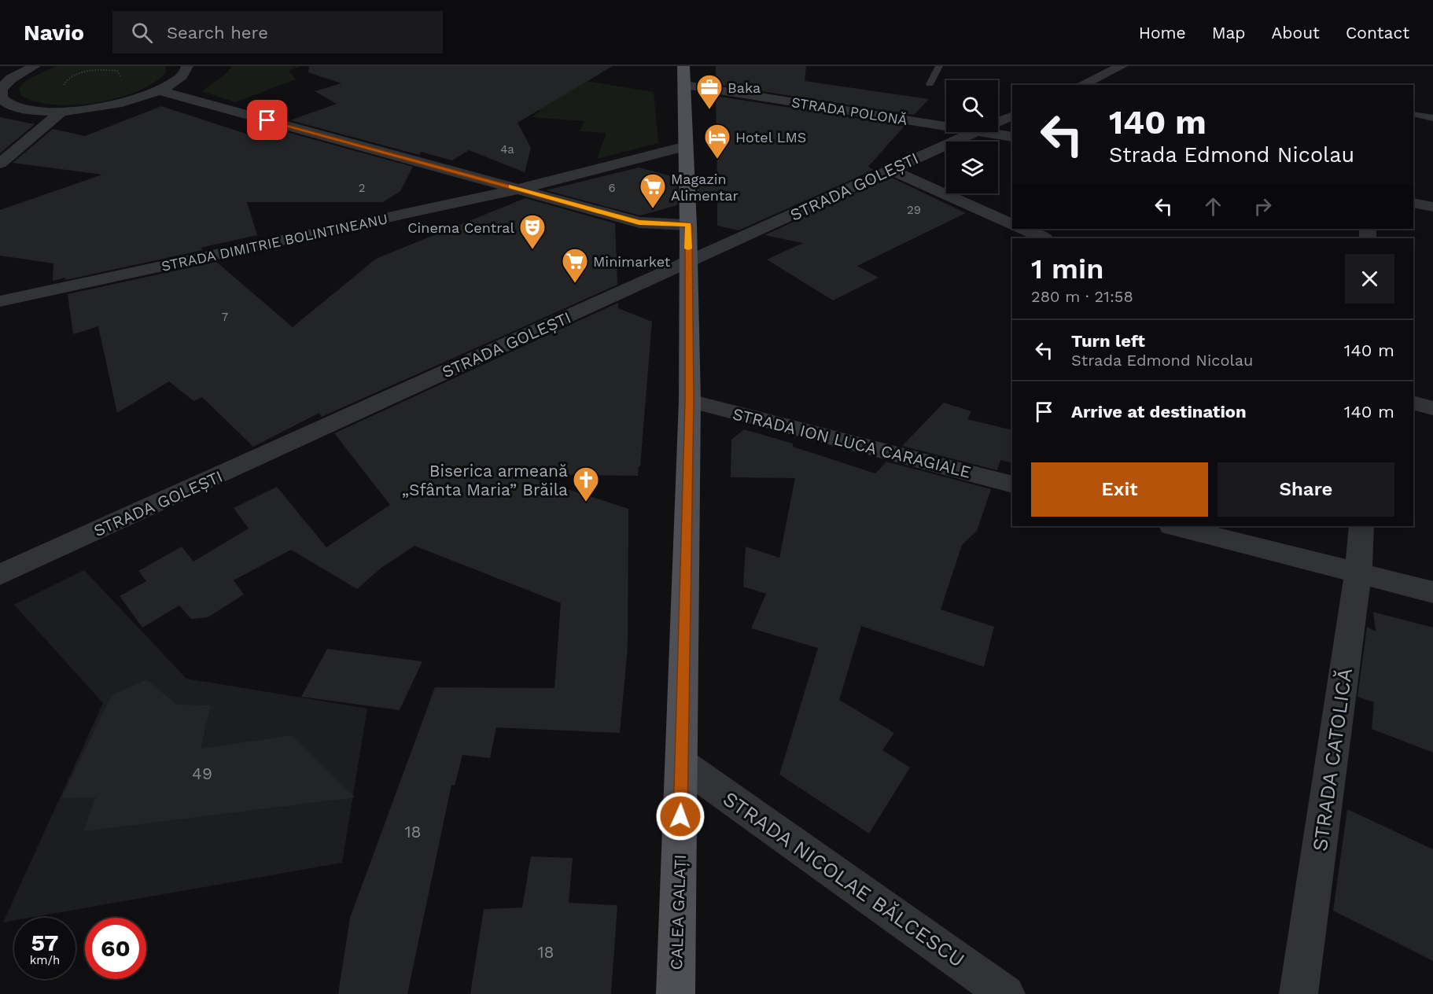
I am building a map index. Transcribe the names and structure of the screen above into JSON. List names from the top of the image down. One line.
{"streets":{"main road":["CALEA GALAȚI"],"street":["STRADA POLONĂ","STRADA GOLEȘTI","STRADA DIMITRIE BOLINTINEANU","STRADA ION LUCA CARAGIALE","STRADA CATOLICĂ","STRADA NICOLAE BĂLCESCU"]},"crossings":[["STRADA POLONĂ","CALEA GALAȚI"],["STRADA GOLEȘTI","CALEA GALAȚI"],["STRADA DIMITRIE BOLINTINEANU","CALEA GALAȚI"],["STRADA ION LUCA CARAGIALE","CALEA GALAȚI"],["STRADA NICOLAE BĂLCESCU","CALEA GALAȚI"]],"places":{"office":["Baka"],"hotel":["Hotel LMS"],"supermarket":["Magazin Alimentar","Minimarket"],"theatre":["Cinema Central"],"church":["Biserica armeană „Sfânta Maria” Brăila"]},"house_numbers":["4a","2","6","29","7","49","18","18"],"page":{"header":"Navio","search":"Search here","nav":["Home","Map","About","Contact"],"turn":["140 m","Strada Edmond Nicolau"],"heading":["1 min","280 m · 21:58"],"list":[{"name":"Turn left","note":"Strada Edmond Nicolau","value":"140 m"},{"name":"Arrive at destination","value":"140 m"}],"buttons":["Exit","Share"],"speed":"57 km/h","limit":"60"}}
